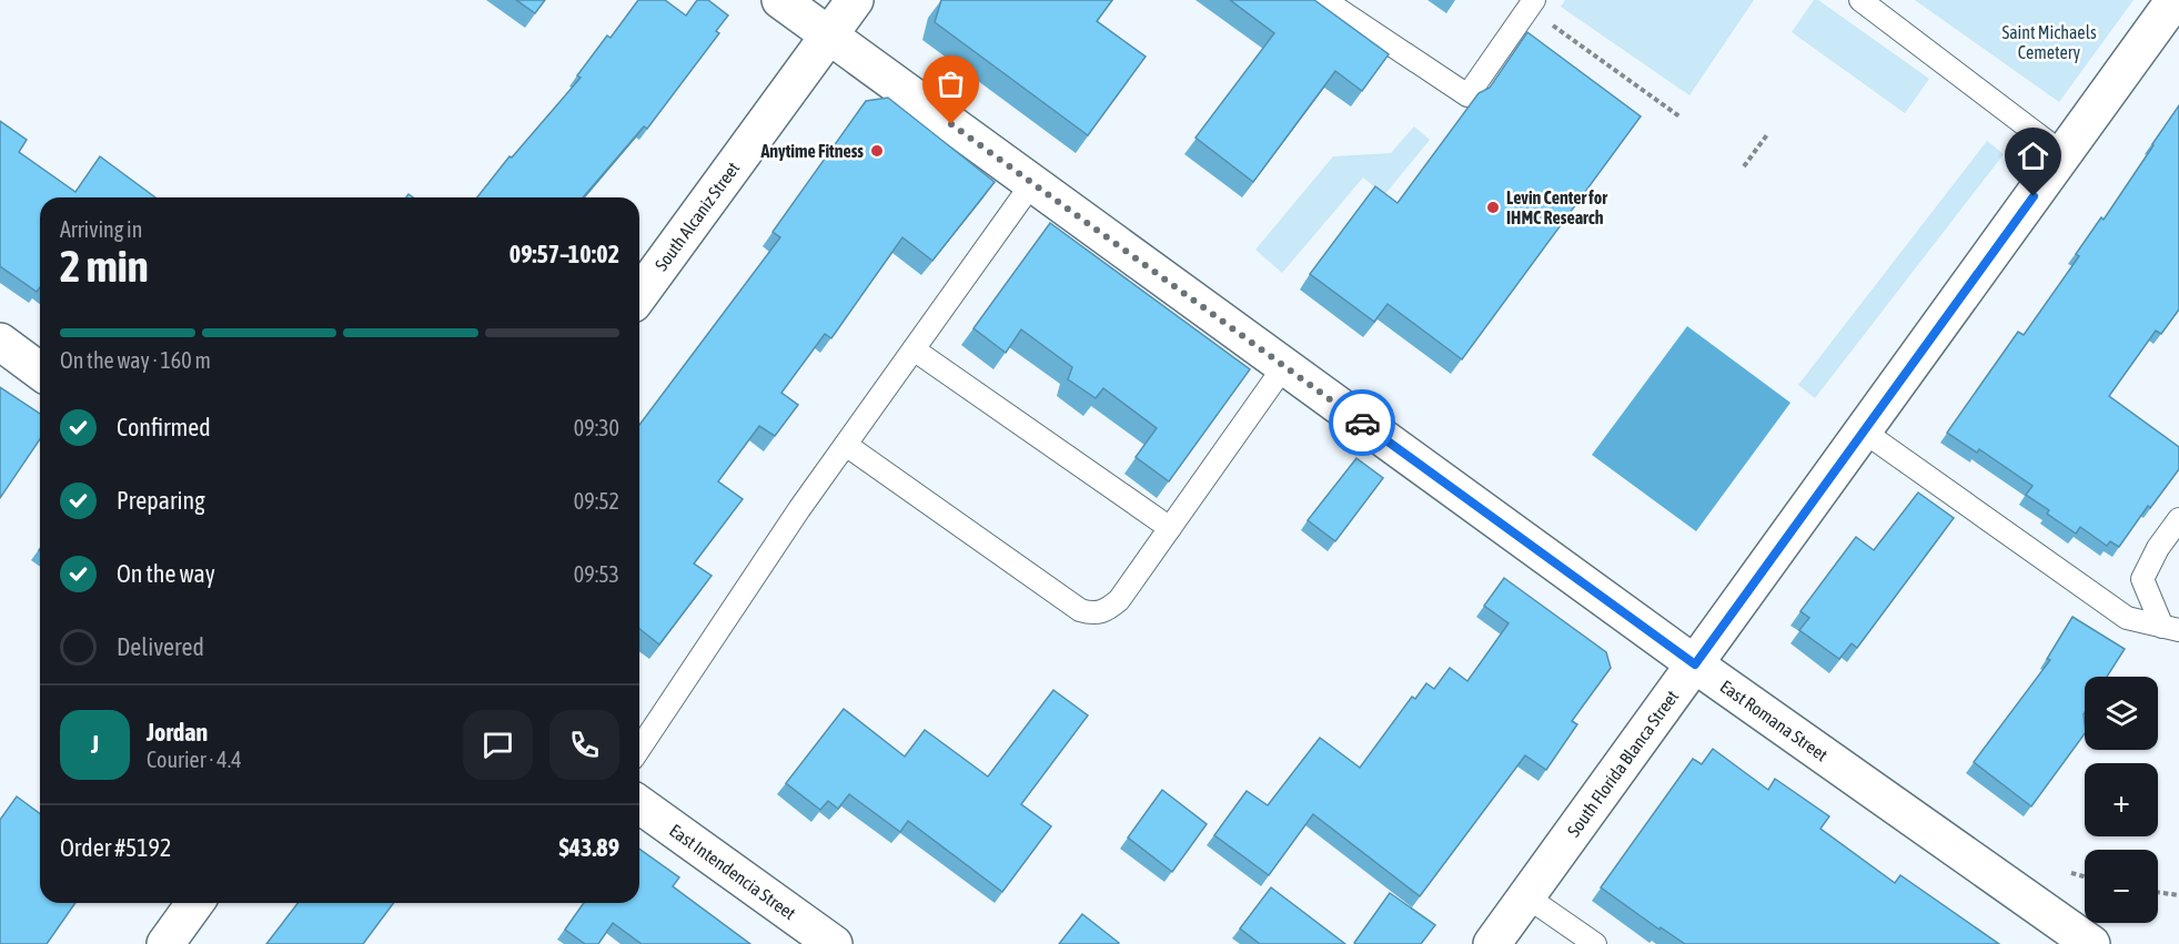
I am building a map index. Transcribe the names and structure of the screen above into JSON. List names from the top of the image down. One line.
{"streets":{"street":["South Alcaniz Street","East Romana Street","South Florida Blanca Street","East Intendencia Street"]},"crossings":[["South Alcaniz Street","East Romana Street"],["East Romana Street","South Florida Blanca Street"]],"parks":["Saint Michaels Cemetery"],"places":["Anytime Fitness","Levin Center for IHMC Research"],"page":{"heading":["2 min","Arriving in","09:57–10:02"],"panel":["Jordan","Courier · 4.4","Order #5192","$43.89"],"bar":"On the way · 160 m","list":[["Confirmed","09:30"],["Preparing","09:52"],["On the way","09:53"],"Delivered"],"map_buttons":["+","−"],"round":"J"}}
